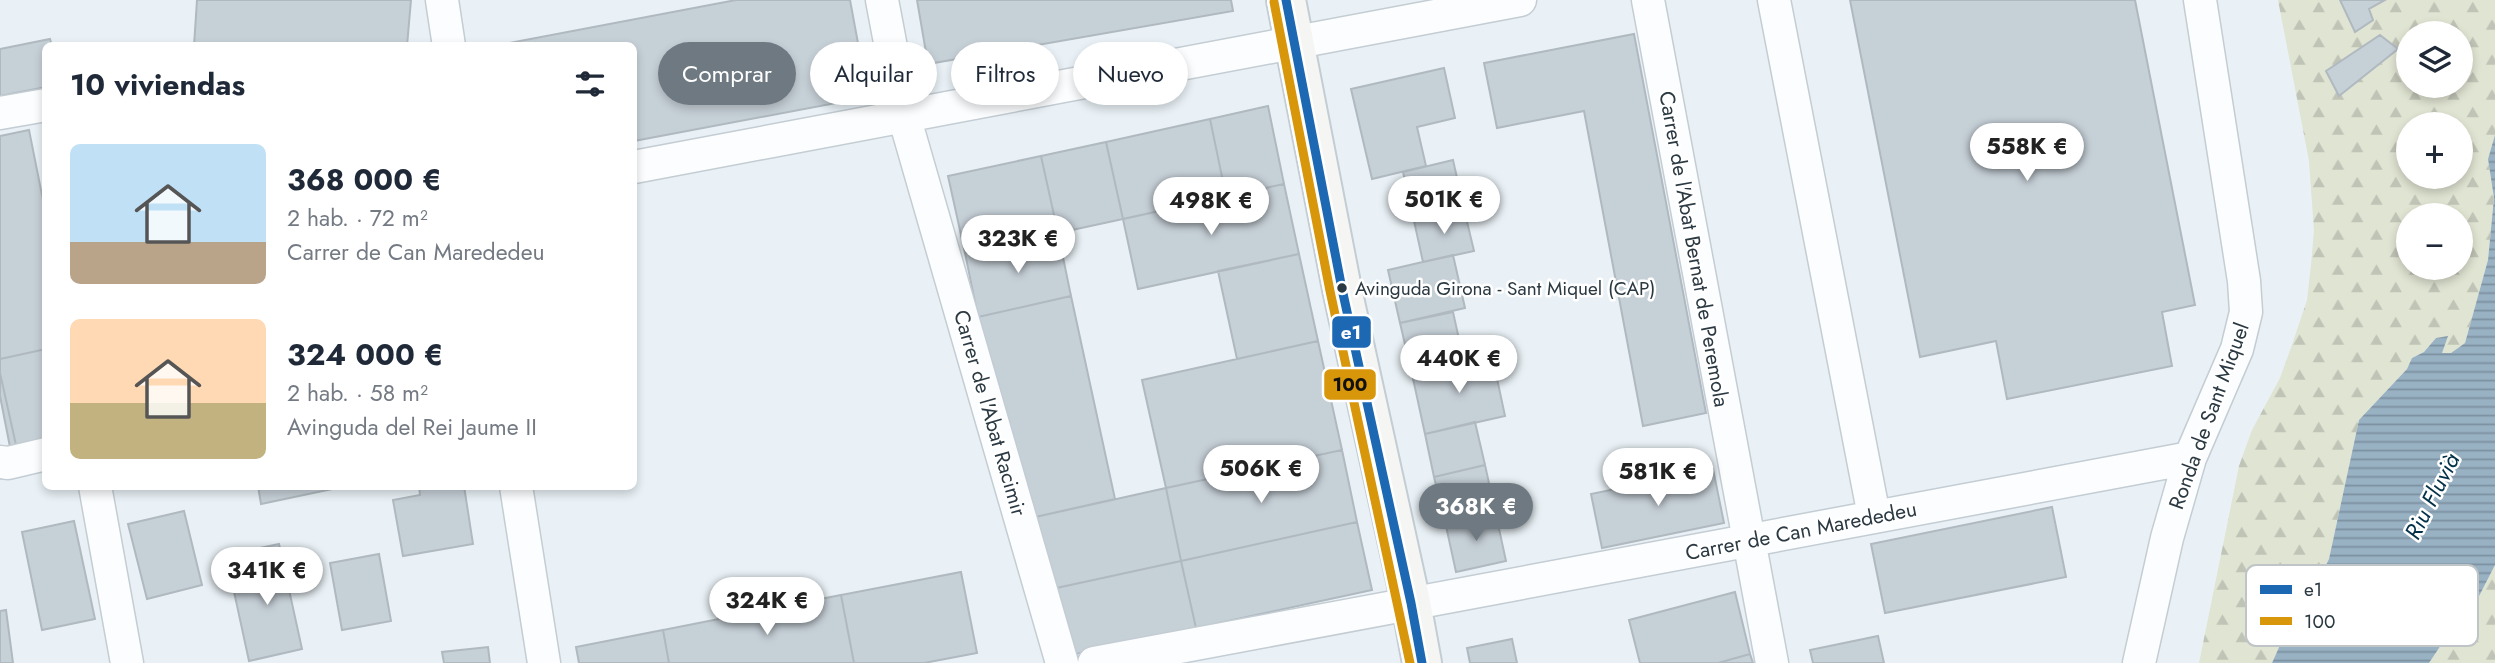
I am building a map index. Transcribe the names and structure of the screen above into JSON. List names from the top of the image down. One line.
{"streets":{"street":["Carrer de l'Abat Bernat de Peremola","Carrer de l'Abat Racimir","Ronda de Sant Miquel","Carrer de Can Marededeu"]},"crossings":[["Carrer de l'Abat Bernat de Peremola","Carrer de Can Marededeu"],["Ronda de Sant Miquel","Carrer de Can Marededeu"]],"water":["Riu Fluvià"],"places":["Avinguda Girona - Sant Miquel (CAP)"],"lines":["transit line e1","transit line 100"],"legend":["e1","100"],"page":{"map_buttons":["+","−"],"chip":["Comprar","Alquilar","Filtros","Nuevo"],"heading":"10 viviendas","price":["558K €","501K €","498K €","323K €","440K €","506K €","581K €","368K €","341K €","324K €"],"list":[{"name":"368 000 €","note":"2 hab. · 72 m² · Carrer de Can Marededeu"},{"name":"324 000 €","note":"2 hab. · 58 m² · Avinguda del Rei Jaume II"}]}}
